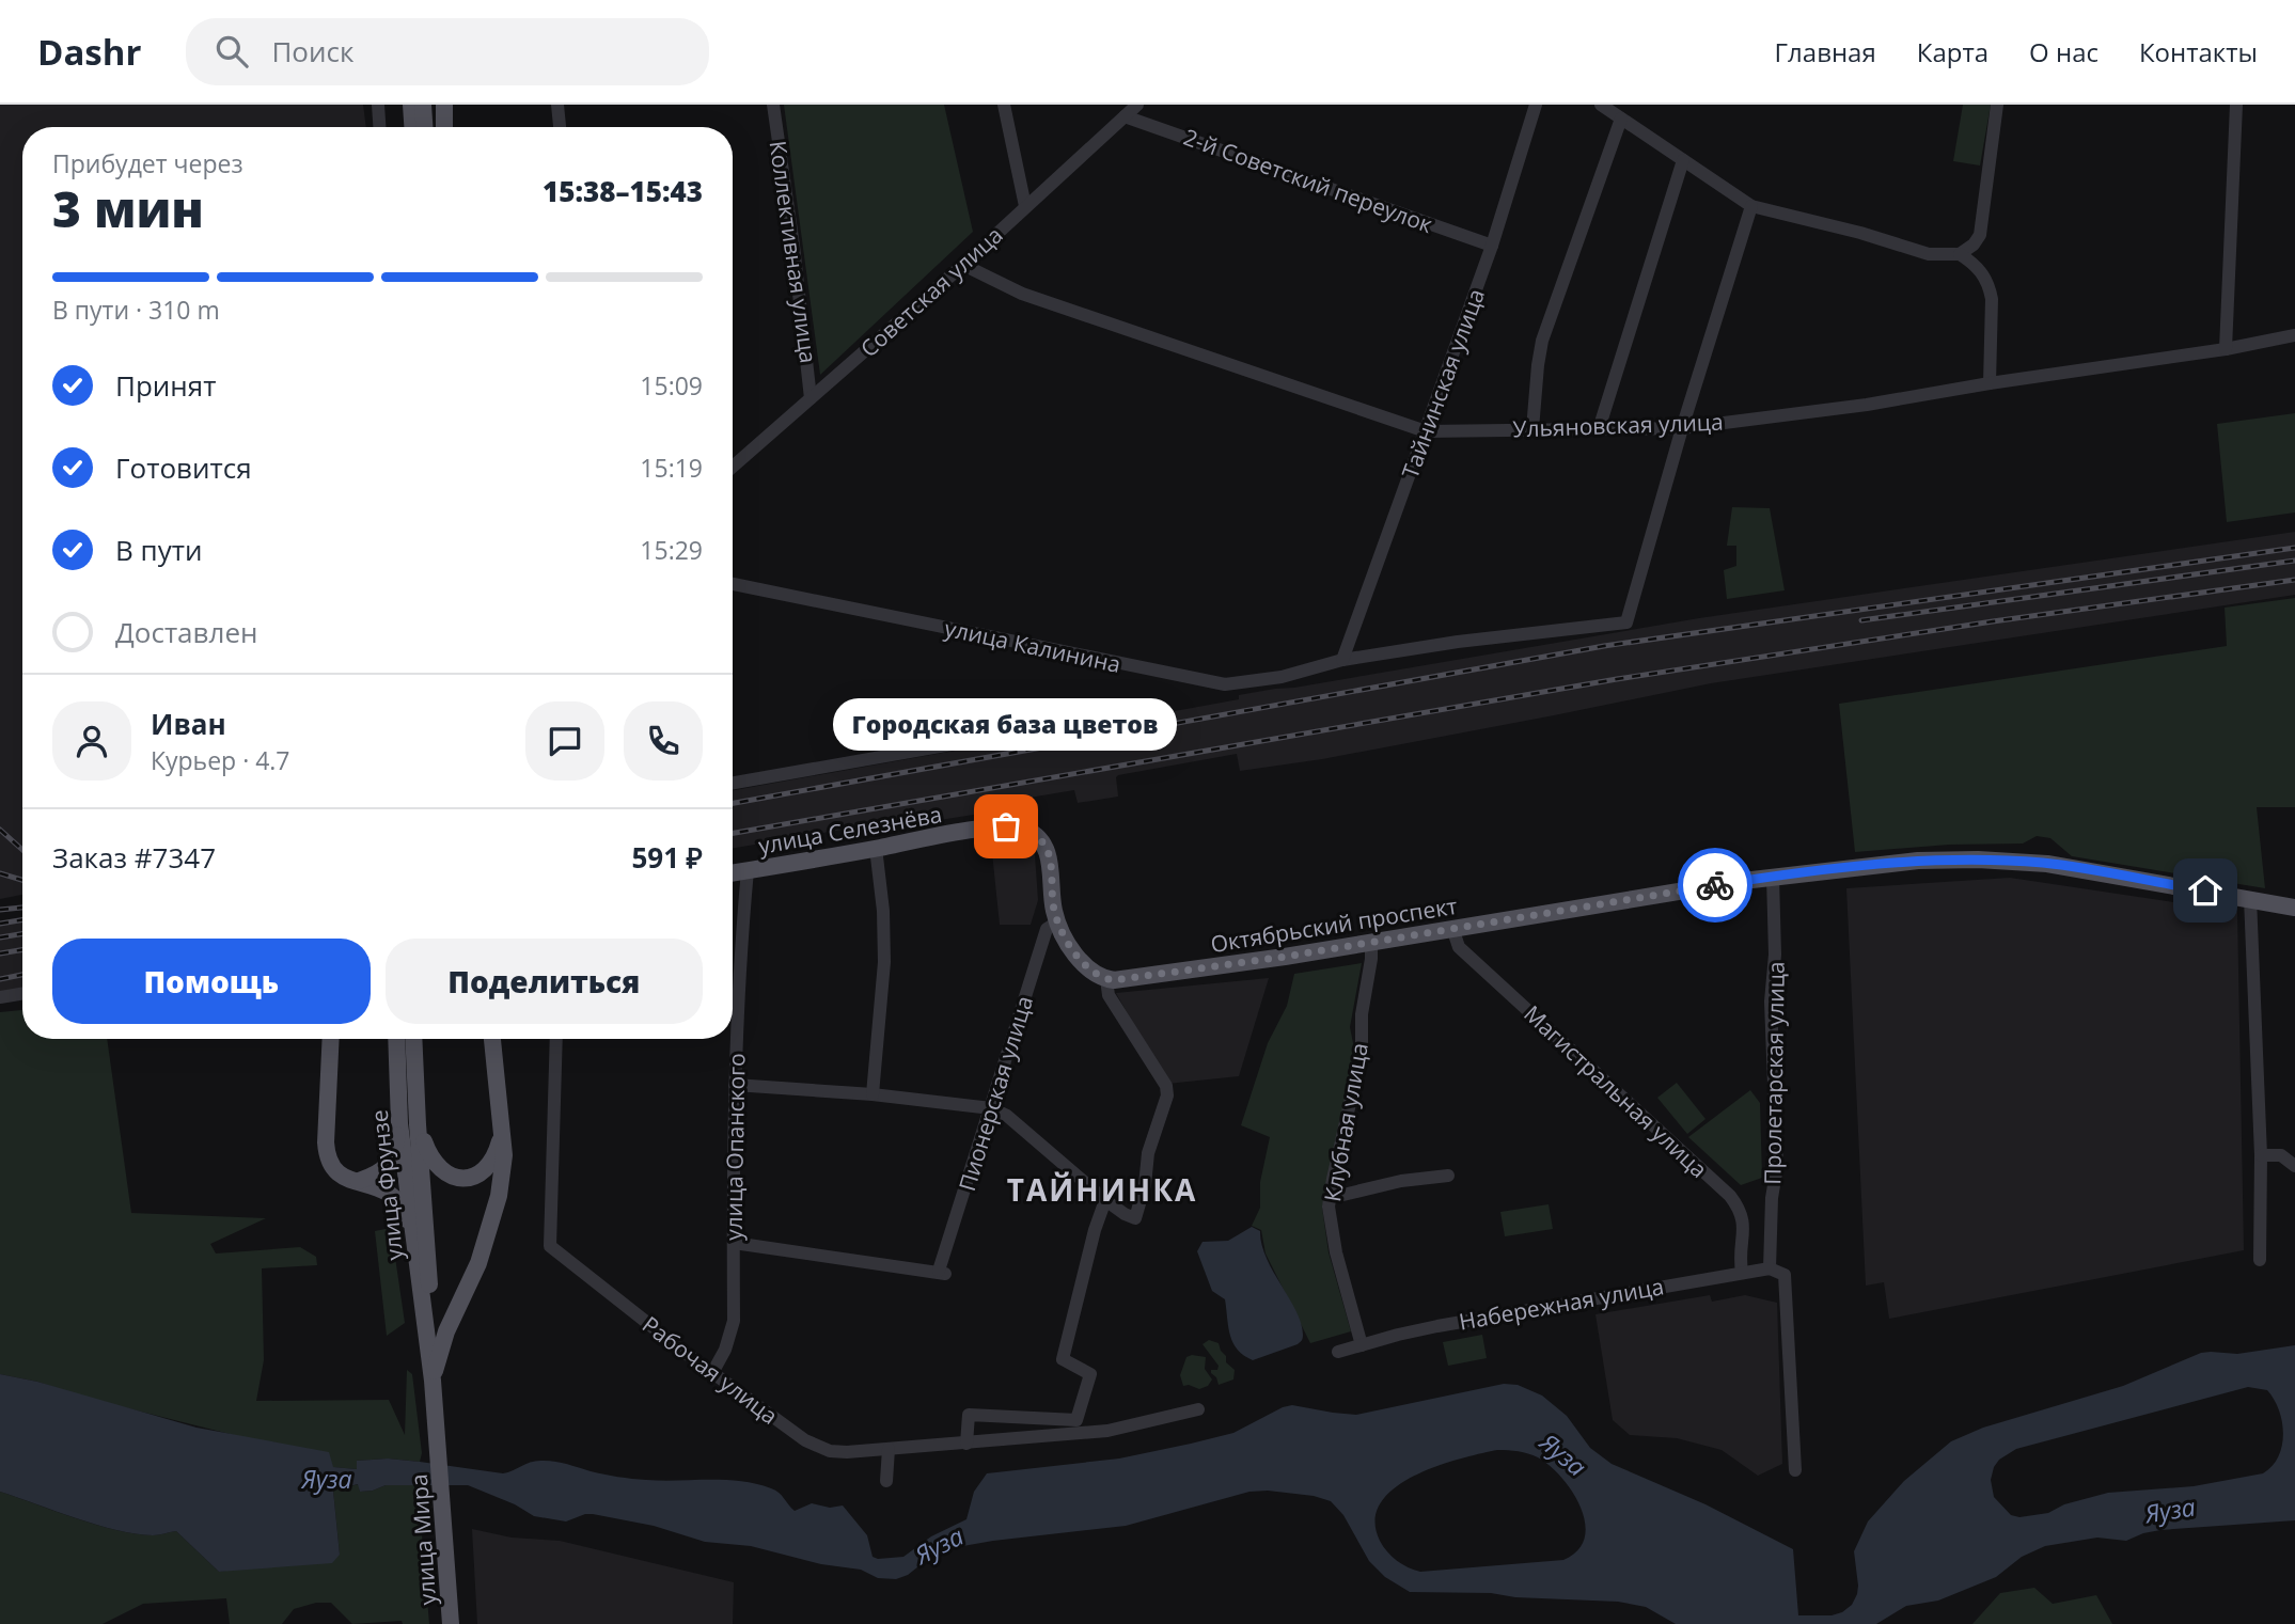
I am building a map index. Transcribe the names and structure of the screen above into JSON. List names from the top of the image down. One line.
{"streets":{"main road":["улица Селезнёва","Октябрьский проспект","улица Фрунзе","улица Мира"],"street":["2-й Советский переулок","Коллективная улица","Советская улица","Тайнинская улица","Ульяновская улица","улица Калинина","Пролетарская улица","Магистральная улица","Пионерская улица","Клубная улица","улица Опанского","Набережная улица","Рабочая улица"]},"crossings":[["2-й Советский переулок","Советская улица"],["2-й Советский переулок","Тайнинская улица"],["Коллективная улица","Советская улица"],["Советская улица","Ульяновская улица"],["Тайнинская улица","Ульяновская улица"],["Тайнинская улица","улица Калинина"],["Ульяновская улица","улица Калинина"],["улица Селезнёва","Пионерская улица"],["улица Селезнёва","улица Опанского"],["Октябрьский проспект","Пролетарская улица"],["Октябрьский проспект","Магистральная улица"],["Октябрьский проспект","Клубная улица"],["Пролетарская улица","Набережная улица"],["Магистральная улица","Набережная улица"],["Пионерская улица","улица Опанского"],["Клубная улица","Набережная улица"],["улица Опанского","Рабочая улица"],["улица Фрунзе","улица Мира"]],"districts":["ТАЙНИНКА"],"water":["Яуза"],"places":["Городская база цветов"],"page":{"header":"Dashr","search":"Поиск","nav":["Главная","Карта","О нас","Контакты"],"heading":["3 мин","Прибудет через","15:38–15:43"],"panel":["Иван","Курьер · 4.7","Заказ #7347","591 ₽"],"bar":"В пути · 310 m","list":[["Принят","15:09"],["Готовится","15:19"],["В пути","15:29"],"Доставлен"],"bubble":"Городская база цветов","buttons":["Помощь","Поделиться"]}}
